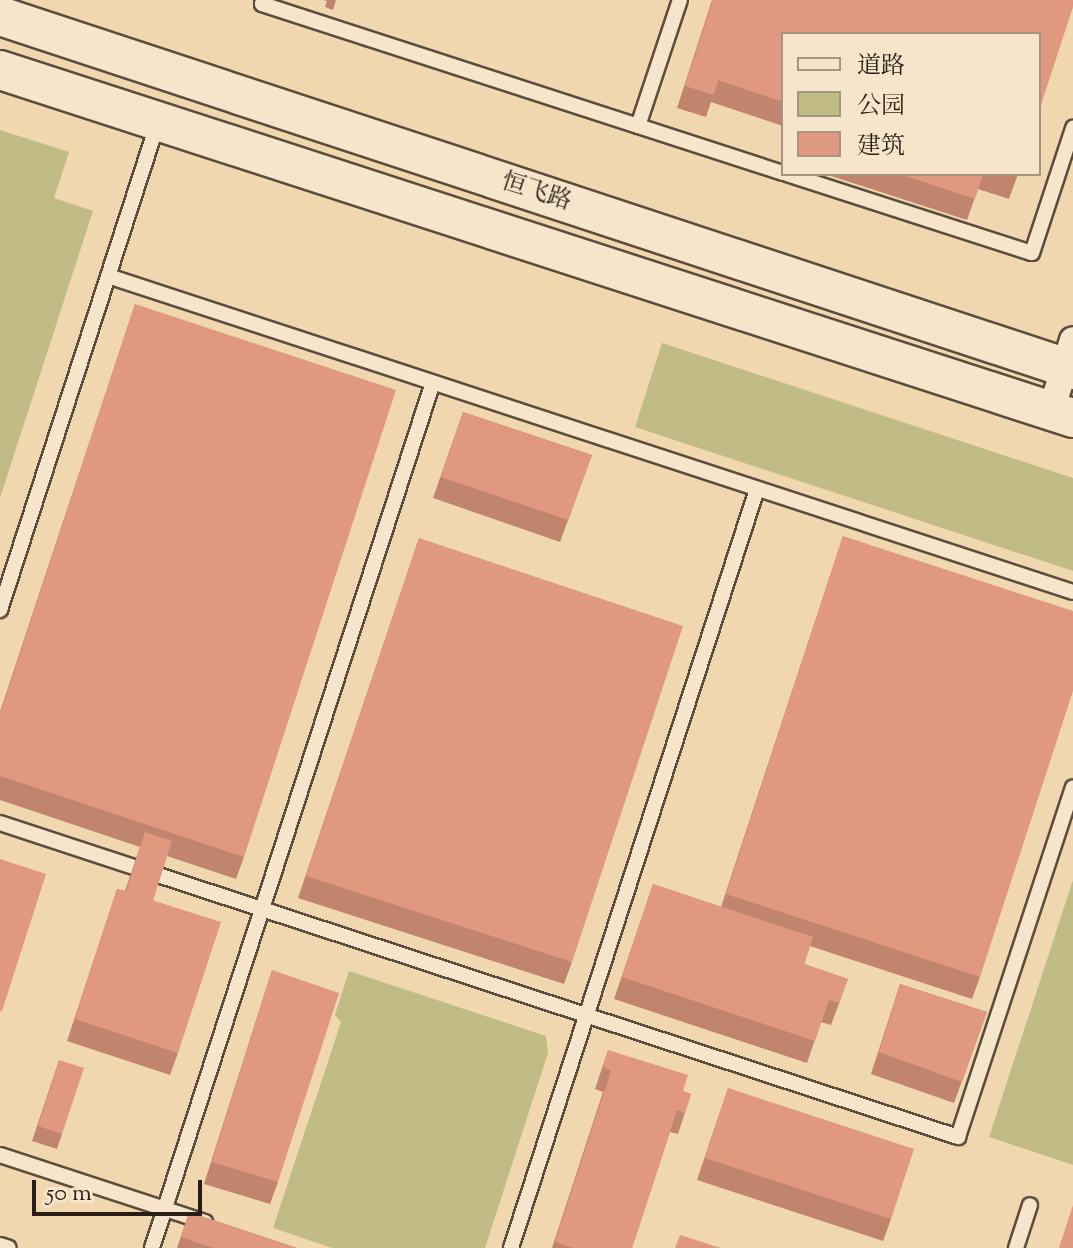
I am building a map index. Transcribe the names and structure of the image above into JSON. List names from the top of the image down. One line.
{"streets":{"main road":["恒飞路"]},"legend":["道路","公园","建筑"],"scale_bar":"50 m"}
